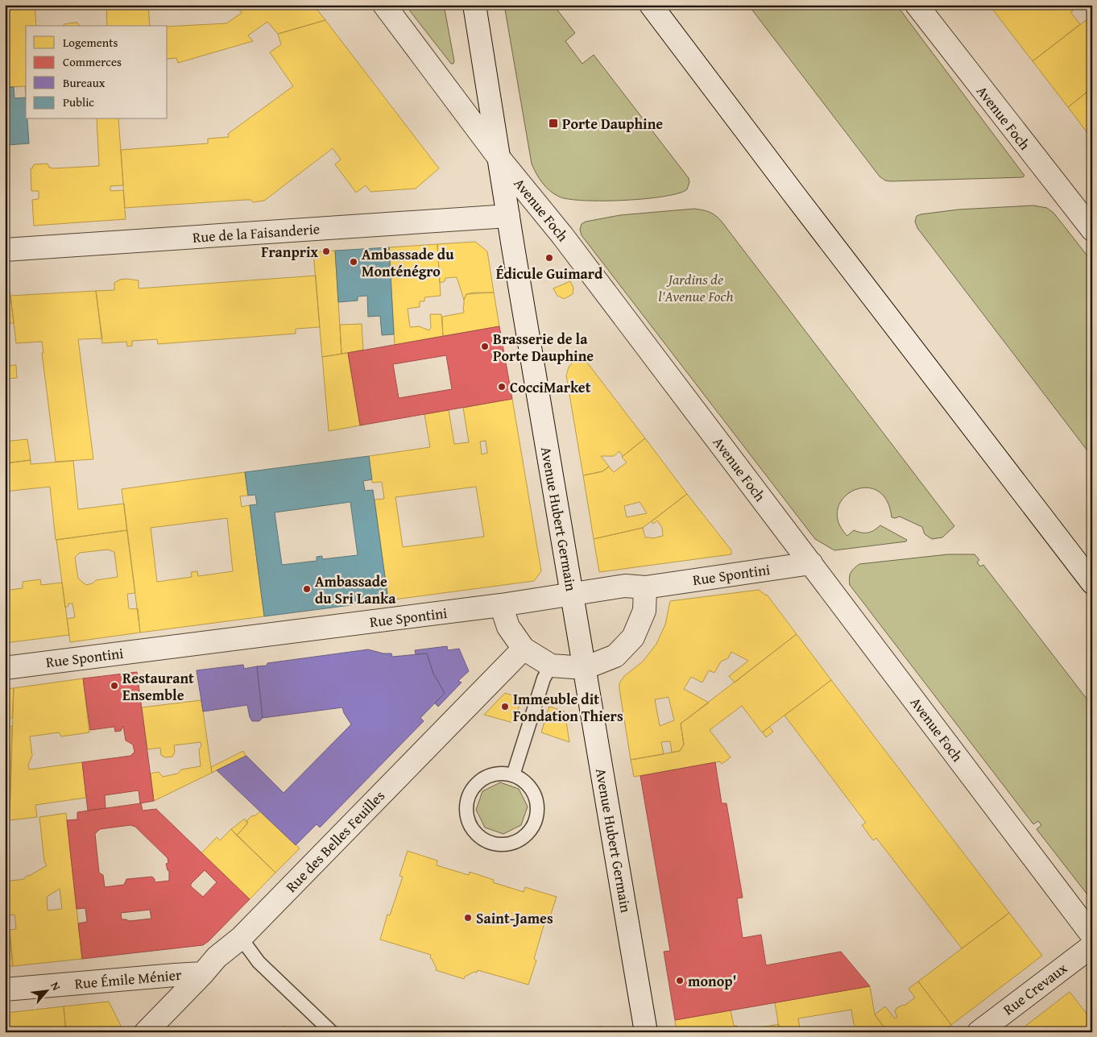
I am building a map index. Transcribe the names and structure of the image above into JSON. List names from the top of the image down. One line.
{"streets":{"street":["Avenue Foch","Rue de la Faisanderie","Avenue Hubert Germain","Rue Spontini","Rue des Belles Feuilles","Rue Émile Ménier","Rue Crevaux"]},"crossings":[["Avenue Foch","Avenue Hubert Germain"],["Avenue Foch","Rue Spontini"],["Rue de la Faisanderie","Avenue Hubert Germain"],["Avenue Hubert Germain","Rue Spontini"],["Rue des Belles Feuilles","Rue Émile Ménier"]],"parks":["Jardins de l'Avenue Foch"],"places":{"transit":["Porte Dauphine"],"other":["Franprix","Édicule Guimard","Ambassade du Monténégro","Brasserie de la Porte Dauphine","CocciMarket","Ambassade du Sri Lanka","Restaurant Ensemble","Immeuble dit Fondation Thiers","Saint-James","monop'"]},"legend":["Logements","Commerces","Bureaux","Public"],"north":"top right"}
